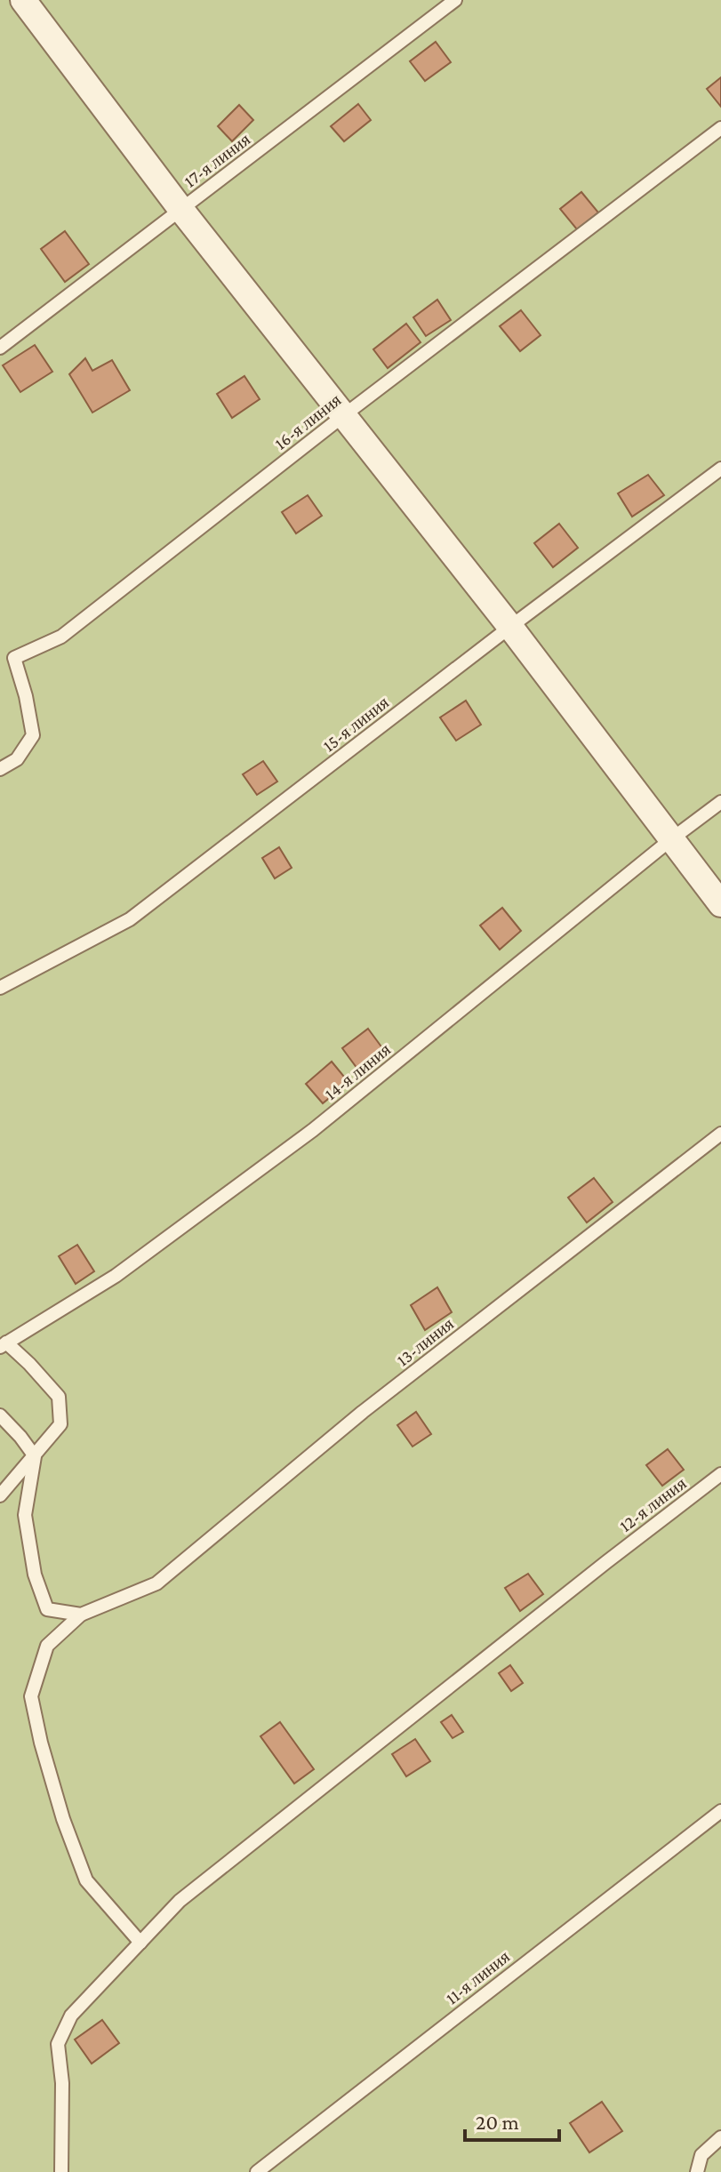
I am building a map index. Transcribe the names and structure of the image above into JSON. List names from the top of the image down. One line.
{"streets":{"lane":["17-я линия","16-я линия","15-я линия","14-я линия","13-линия","12-я линия","11-я линия"]},"scale_bar":"20 m"}
